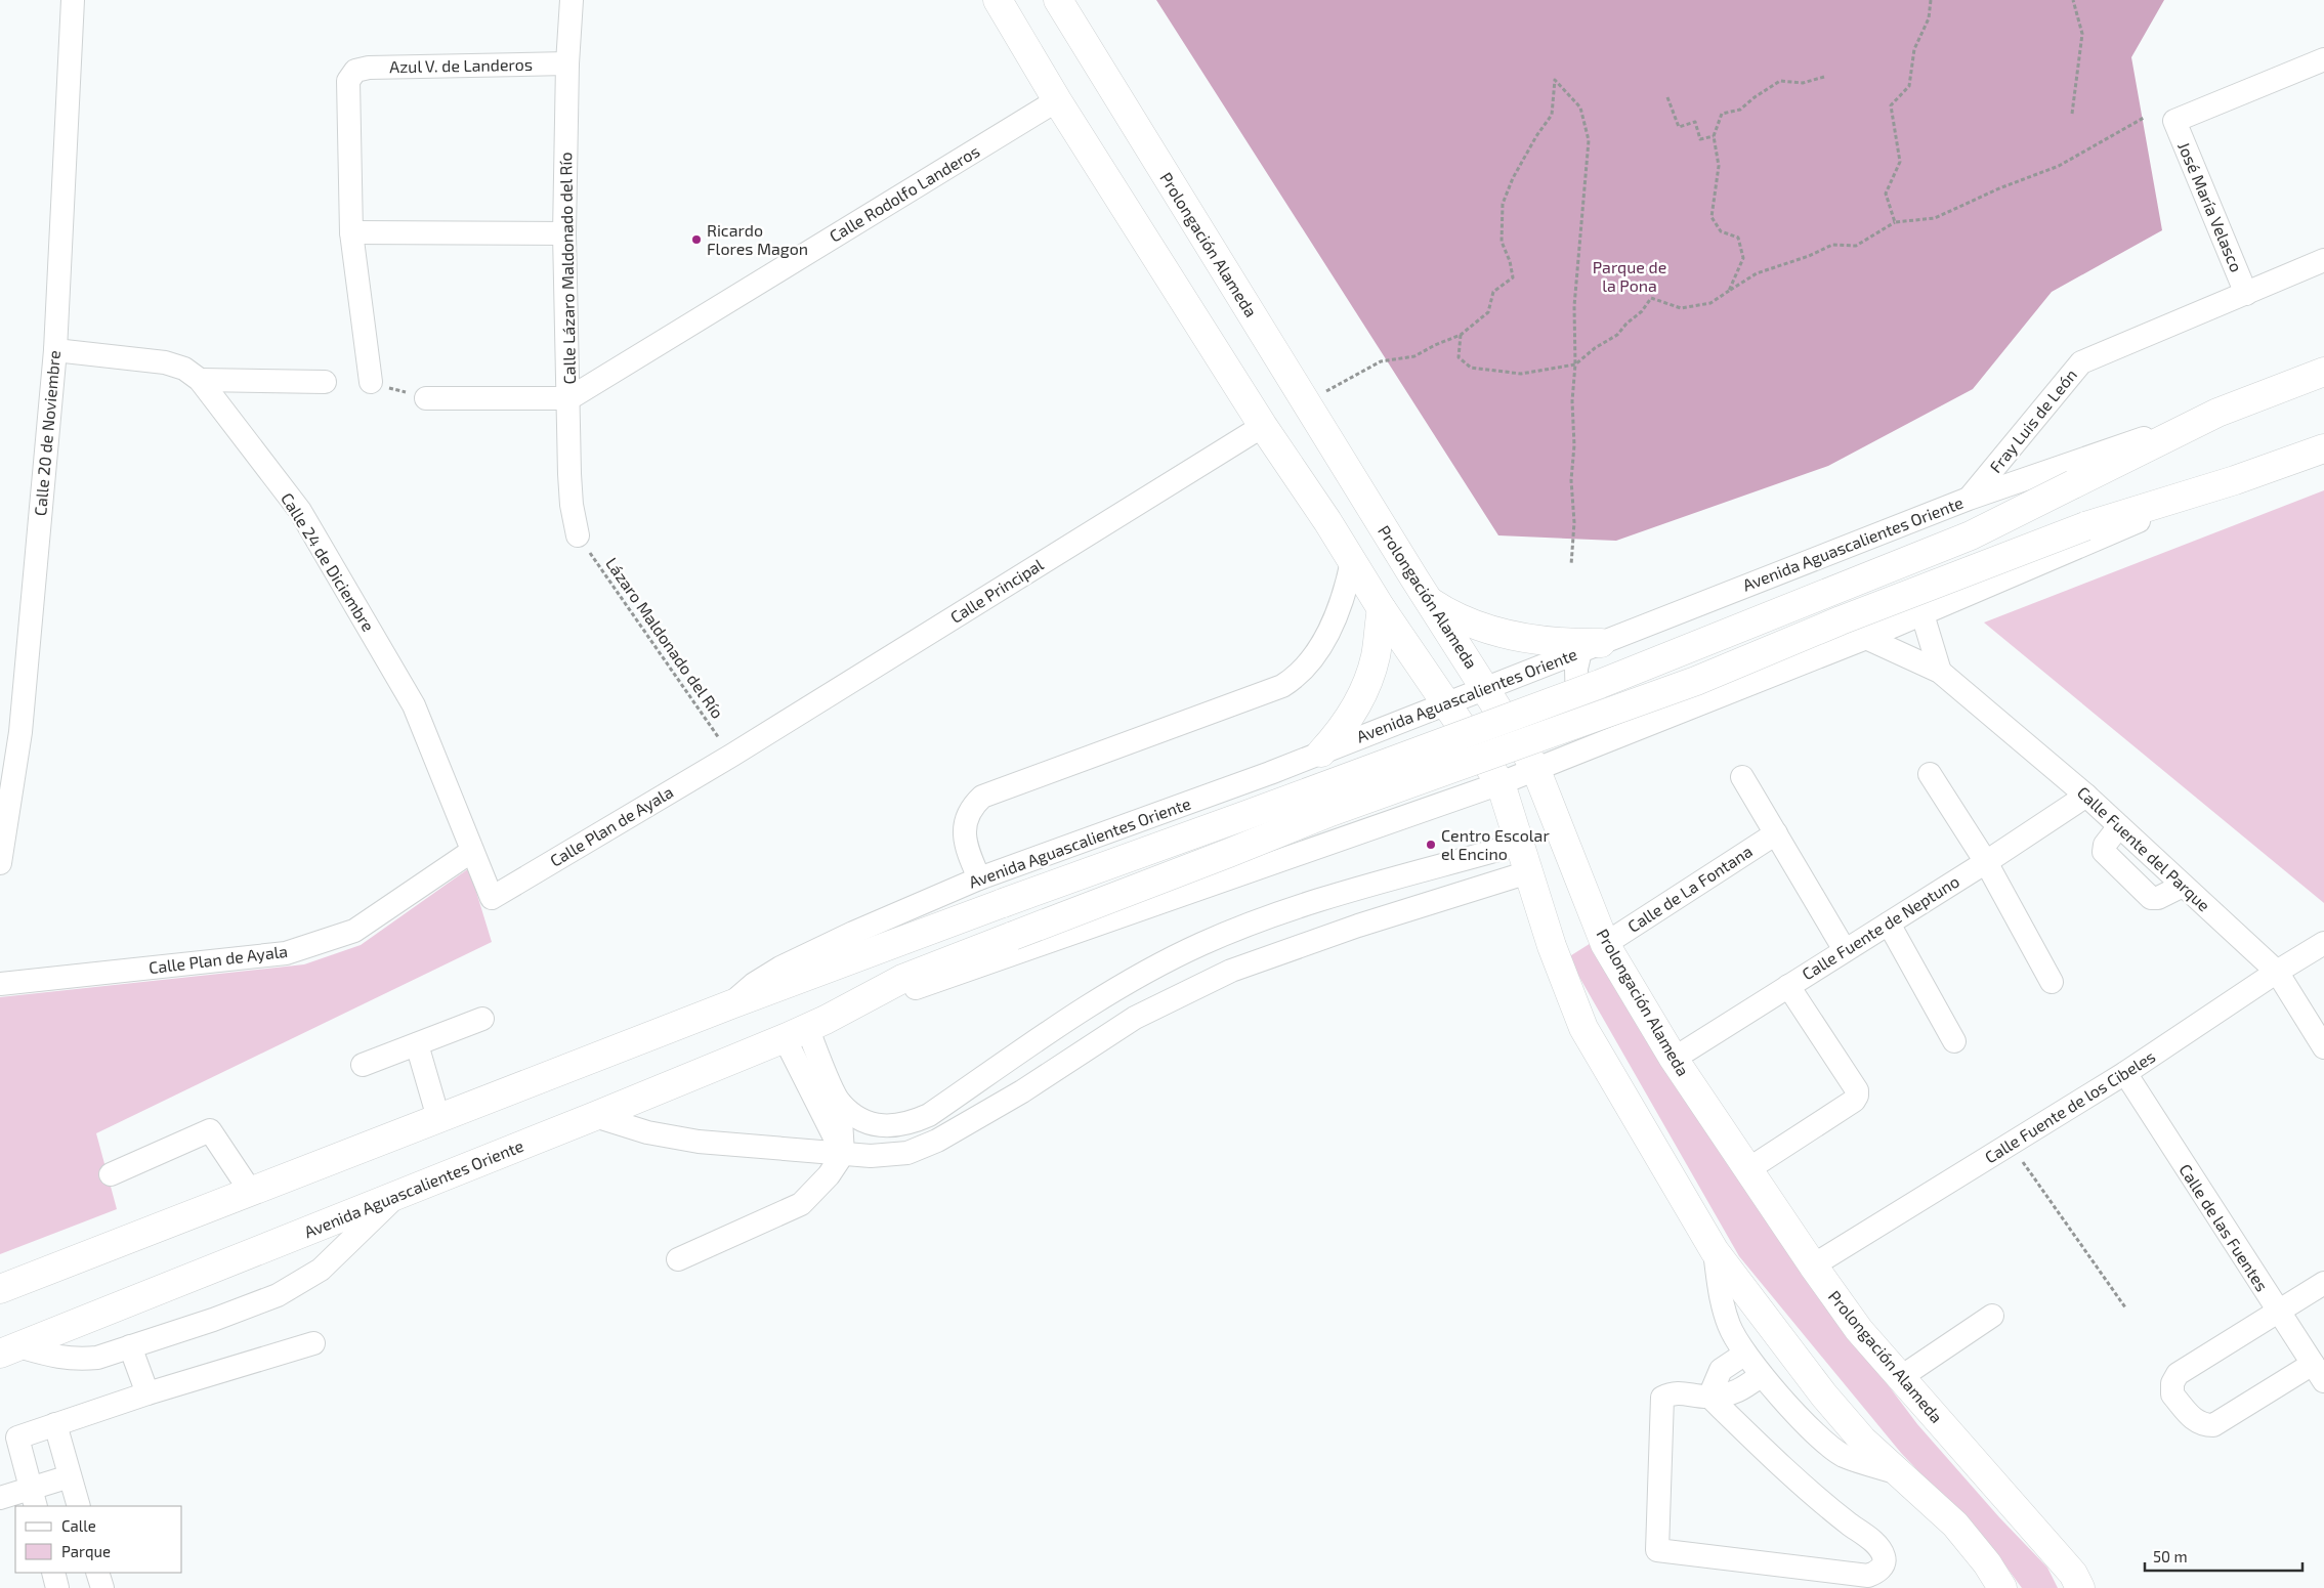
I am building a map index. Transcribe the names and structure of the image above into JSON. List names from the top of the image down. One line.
{"streets":{"main road":["Prolongación Alameda","Avenida Aguascalientes Oriente"],"street":["Azul V. de Landeros","Calle Rodolfo Landeros","José María Velasco","Calle Lázaro Maldonado del Río","Fray Luis de León","Calle 20 de Noviembre","Calle 24 de Diciembre","Calle Principal","Calle Plan de Ayala","Calle Fuente del Parque","Calle de La Fontana","Calle Fuente de Neptuno","Calle Fuente de los Cibeles","Calle de las Fuentes"],"path":["Lázaro Maldonado del Río"]},"crossings":[["Azul V. de Landeros","Calle Lázaro Maldonado del Río"],["Calle Rodolfo Landeros","Calle Lázaro Maldonado del Río"],["José María Velasco","Fray Luis de León"],["Prolongación Alameda","Avenida Aguascalientes Oriente"],["Prolongación Alameda","Calle de La Fontana"],["Prolongación Alameda","Calle Fuente de Neptuno"],["Prolongación Alameda","Calle Fuente de los Cibeles"],["Calle Lázaro Maldonado del Río","Lázaro Maldonado del Río"],["Fray Luis de León","Avenida Aguascalientes Oriente"],["Calle 20 de Noviembre","Calle 24 de Diciembre"],["Avenida Aguascalientes Oriente","Calle Fuente del Parque"],["Calle 24 de Diciembre","Calle Plan de Ayala"],["Calle Principal","Lázaro Maldonado del Río"],["Calle Principal","Calle Plan de Ayala"],["Lázaro Maldonado del Río","Calle Plan de Ayala"],["Calle Fuente del Parque","Calle Fuente de Neptuno"],["Calle Fuente del Parque","Calle Fuente de los Cibeles"],["Calle Fuente de los Cibeles","Calle de las Fuentes"]],"parks":["Parque de la Pona"],"places":["Ricardo Flores Magon","Centro Escolar el Encino"],"legend":["Calle","Parque"],"scale_bar":"50 m"}
